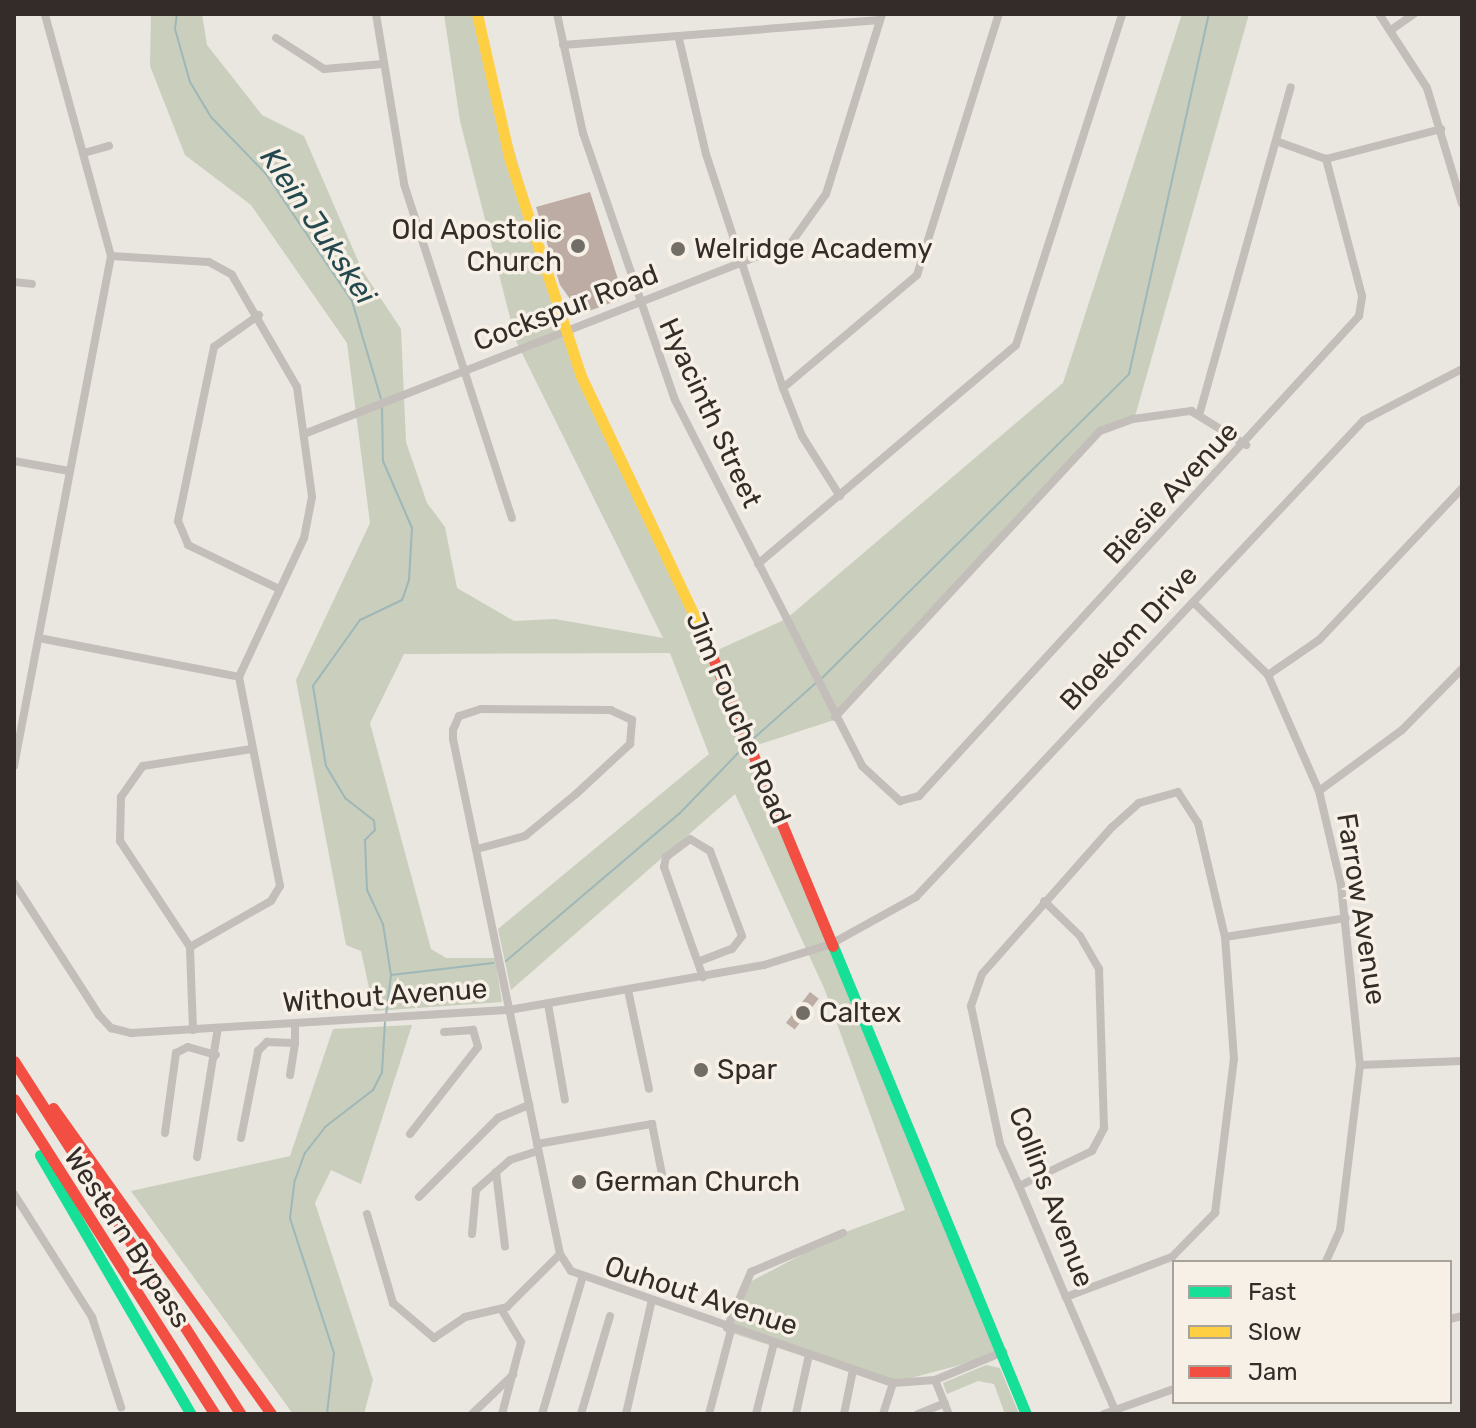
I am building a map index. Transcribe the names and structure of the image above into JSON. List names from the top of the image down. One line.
{"streets":{"main road":["Jim Fouche Road","Western Bypass"],"street":["Cockspur Road","Hyacinth Street","Biesie Avenue","Bloekom Drive","Farrow Avenue","Without Avenue","Collins Avenue","Ouhout Avenue"]},"crossings":[["Cockspur Road","Hyacinth Street"],["Cockspur Road","Jim Fouche Road"],["Hyacinth Street","Biesie Avenue"],["Bloekom Drive","Jim Fouche Road"],["Bloekom Drive","Farrow Avenue"],["Bloekom Drive","Without Avenue"],["Jim Fouche Road","Without Avenue"],["Jim Fouche Road","Ouhout Avenue"],["Without Avenue","Ouhout Avenue"]],"water":["Klein Jukskei"],"places":["Old Apostolic Church","Welridge Academy","Caltex","Spar","German Church"],"legend":["Fast","Slow","Jam"]}
